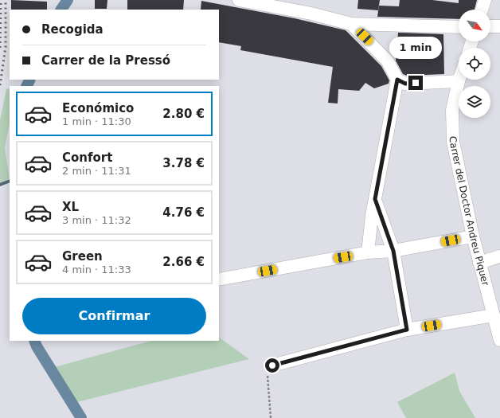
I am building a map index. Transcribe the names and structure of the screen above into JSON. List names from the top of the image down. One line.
{"streets":{"street":["Carrer del Doctor Andreu Piquer"]},"north":"bottom right","page":{"banner":["Recogida","Carrer de la Pressó"],"bubble":"1 min","list":[{"name":"Económico","note":"1 min · 11:30","value":"2.80 €"},{"name":"Confort","note":"2 min · 11:31","value":"3.78 €"},{"name":"XL","note":"3 min · 11:32","value":"4.76 €"},{"name":"Green","note":"4 min · 11:33","value":"2.66 €"}],"buttons":"Confirmar"}}
